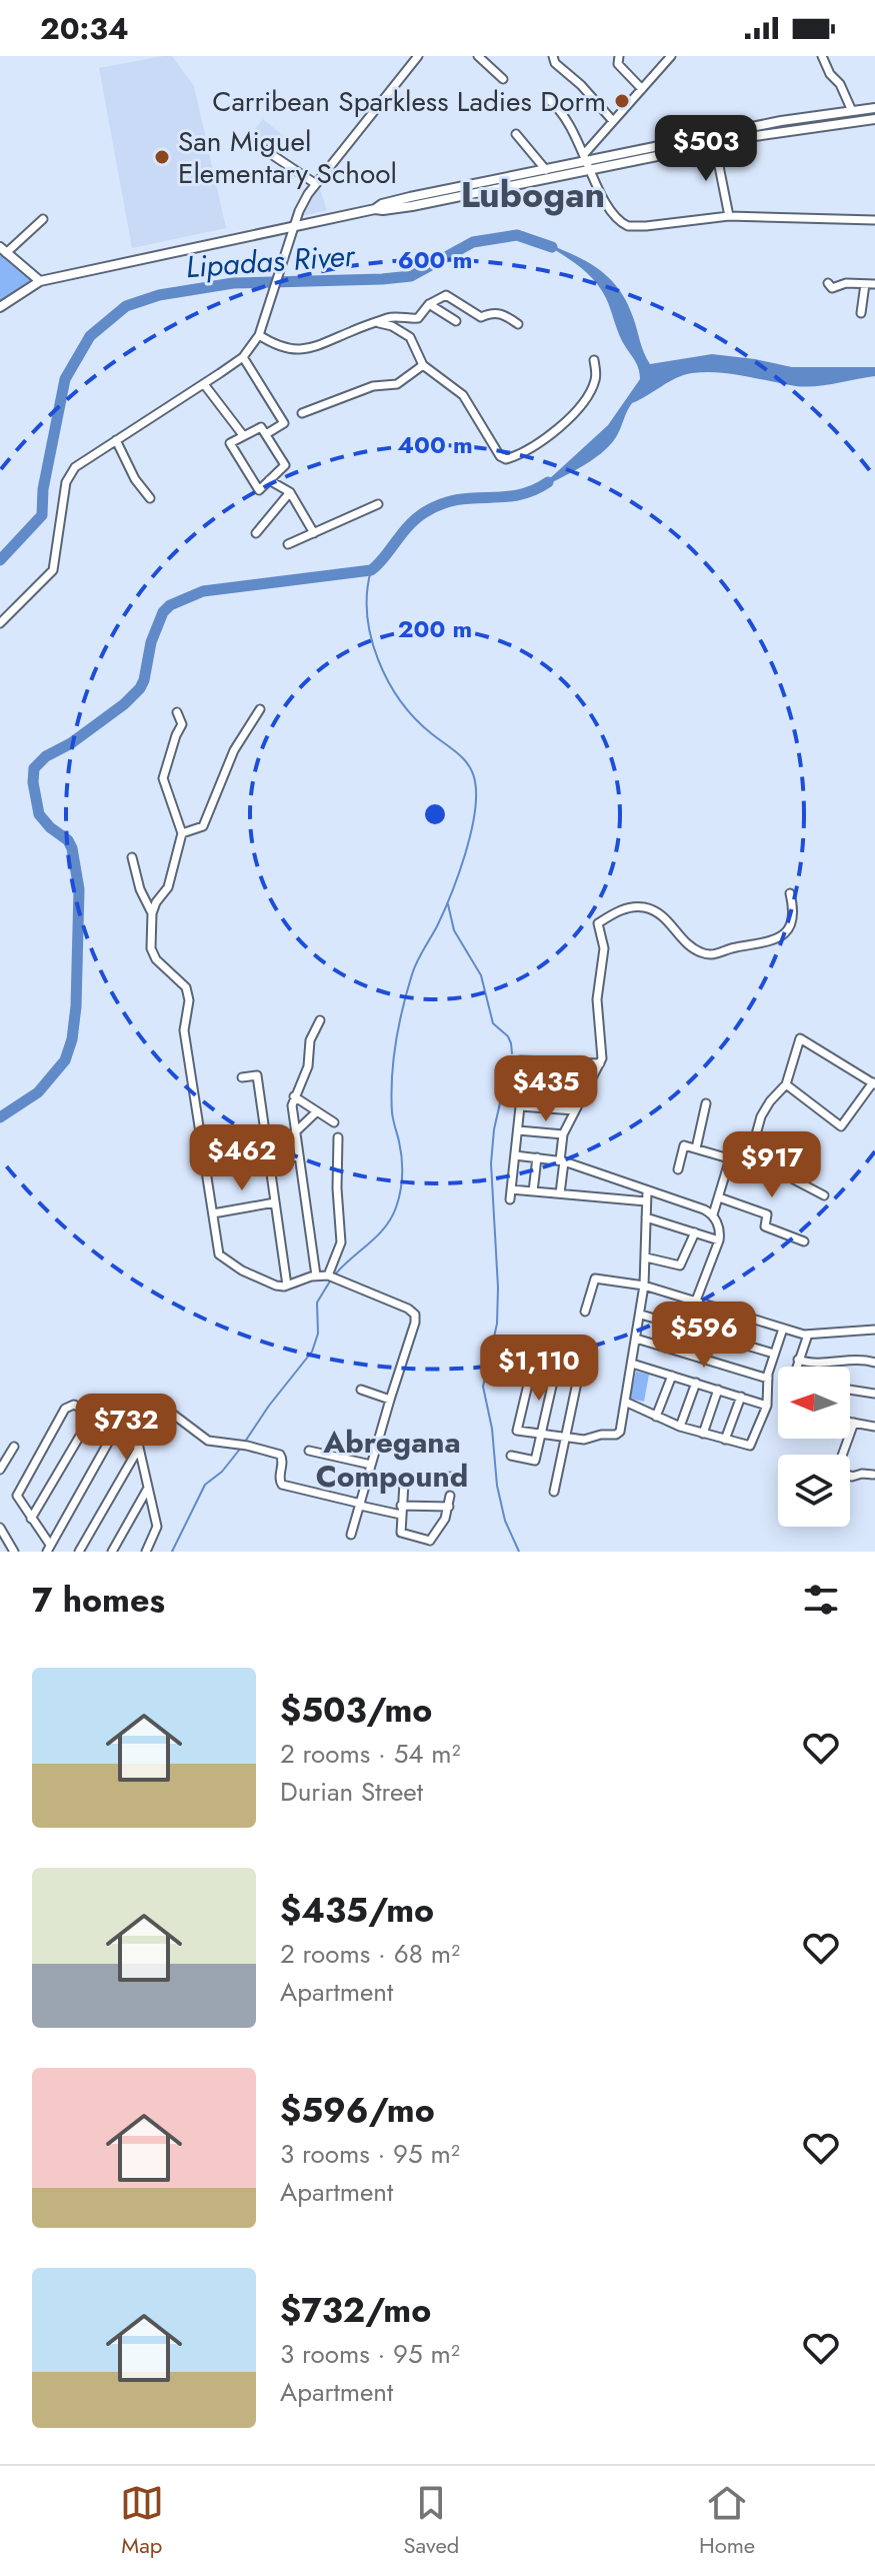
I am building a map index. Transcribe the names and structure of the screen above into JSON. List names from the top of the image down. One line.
{"districts":["Lubogan","Abregana Compound"],"water":["Lipadas River"],"places":["Carribean Sparkless Ladies Dorm","San Miguel Elementary School"],"north":"left","page":{"status":"20:34","price":["$503","$435","$462","$917","$596","$1,110","$732"],"heading":"7 homes","list":[{"name":"$503/mo","note":"2 rooms · 54 m² · Durian Street"},{"name":"$435/mo","note":"2 rooms · 68 m² · Apartment"},{"name":"$596/mo","note":"3 rooms · 95 m² · Apartment"},{"name":"$732/mo","note":"3 rooms · 95 m² · Apartment"}],"tabs":["Map","Saved","Home"]},"rings":["600 m","400 m","200 m"]}
